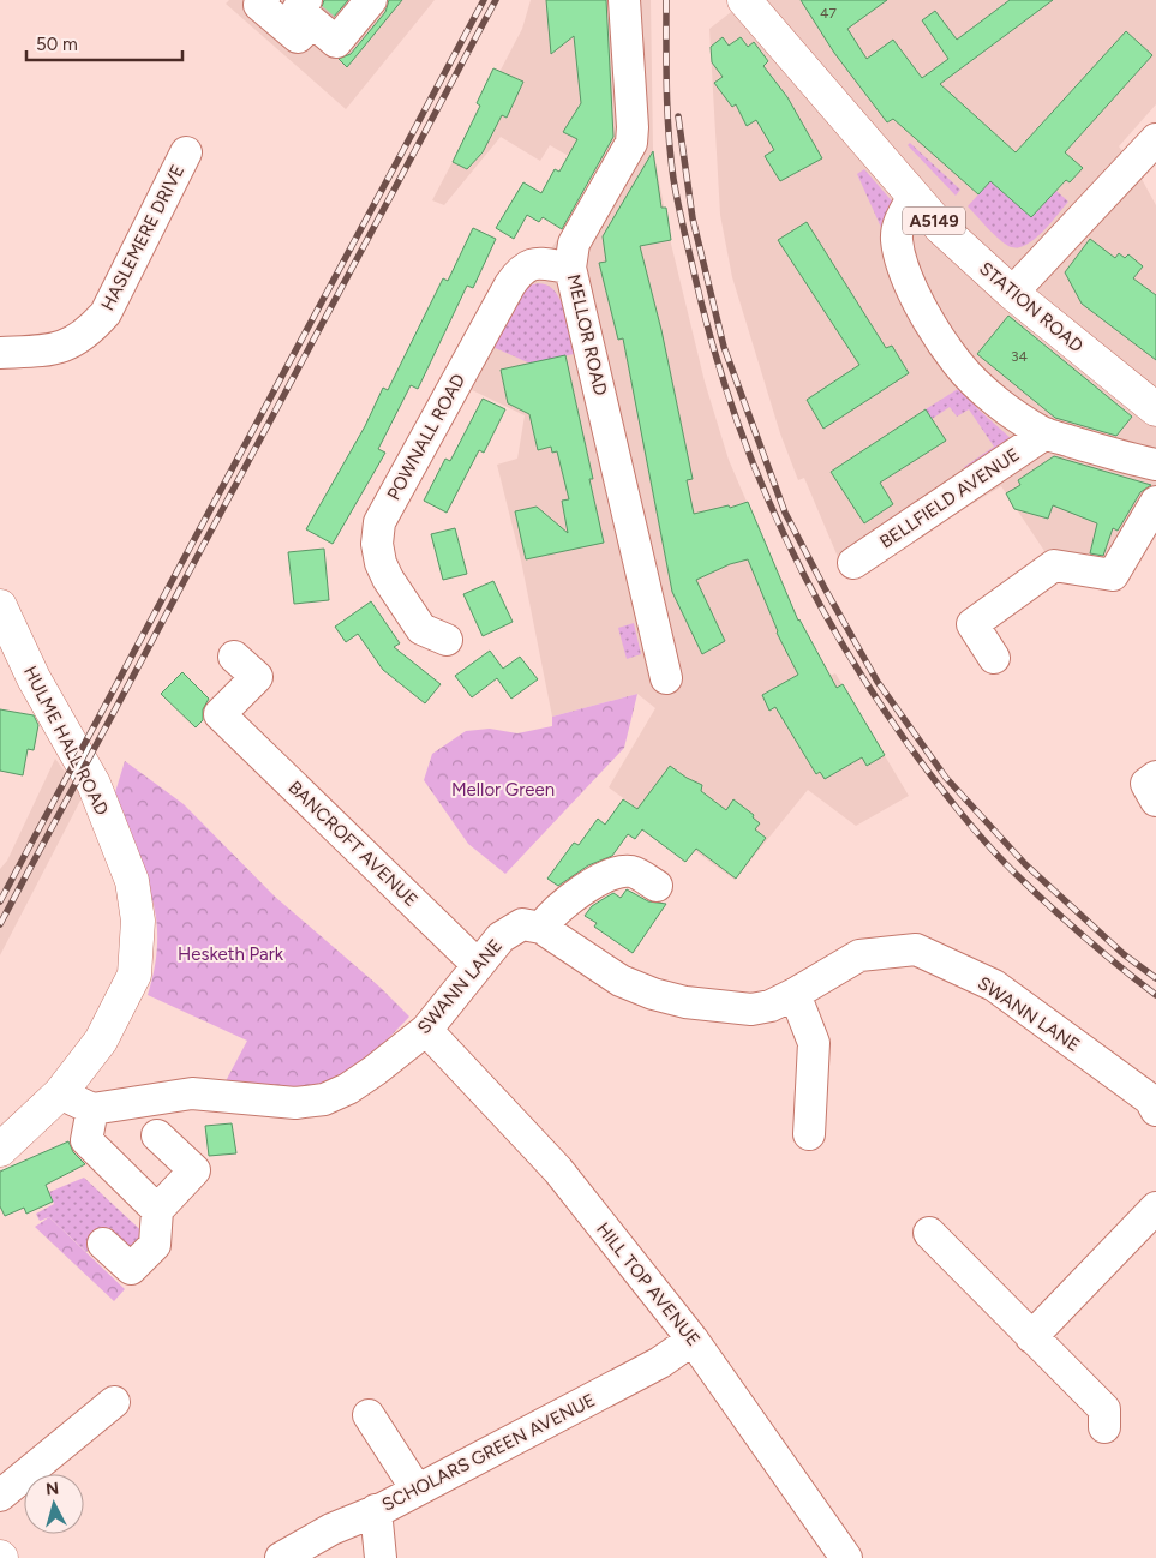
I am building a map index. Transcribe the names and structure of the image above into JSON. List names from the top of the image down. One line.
{"streets":{"main road":["A5149","STATION ROAD","HULME HALL ROAD"],"street":["HASLEMERE DRIVE","MELLOR ROAD","POWNALL ROAD","BELLFIELD AVENUE","BANCROFT AVENUE","SWANN LANE","HILL TOP AVENUE","SCHOLARS GREEN AVENUE"]},"crossings":[["MELLOR ROAD","POWNALL ROAD"],["BANCROFT AVENUE","SWANN LANE"],["SWANN LANE","HILL TOP AVENUE"],["HILL TOP AVENUE","SCHOLARS GREEN AVENUE"]],"parks":["Mellor Green","Hesketh Park"],"house_numbers":["47","34"],"scale_bar":"50 m","north":"top"}
